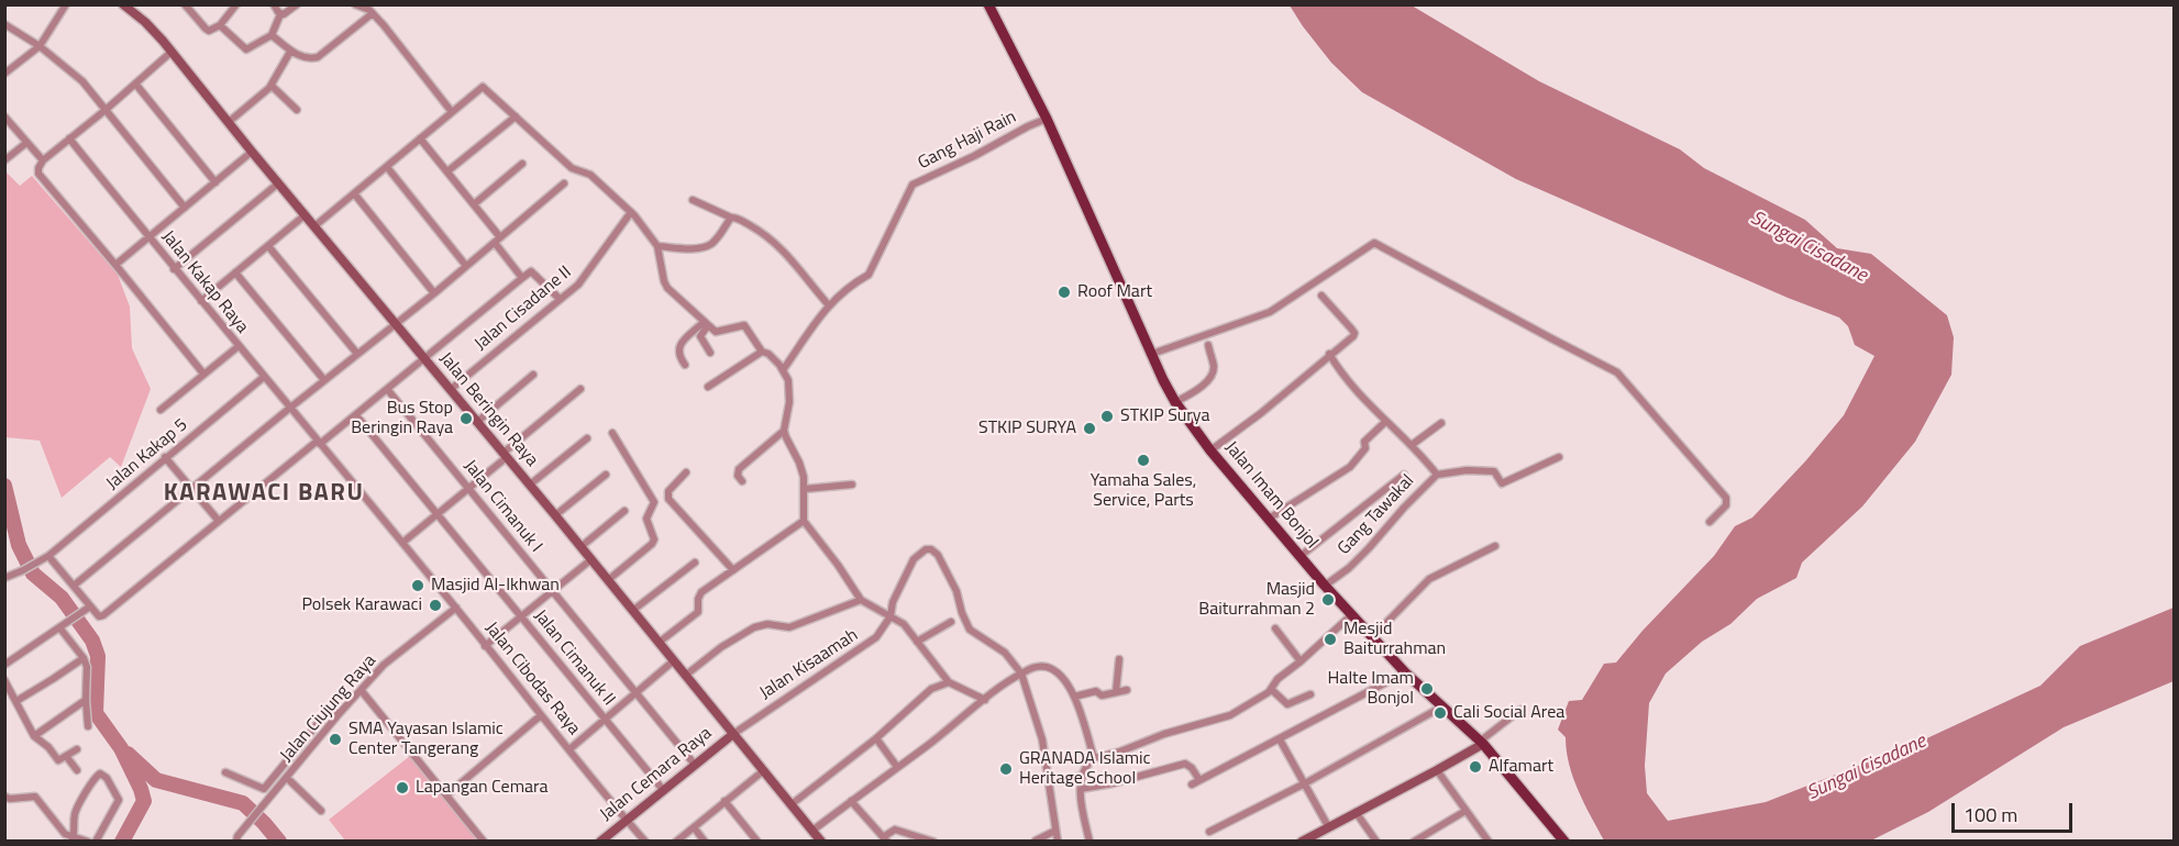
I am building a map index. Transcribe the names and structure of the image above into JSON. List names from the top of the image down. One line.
{"streets":{"main road":["Jalan Imam Bonjol"],"street":["Gang Haji Rain","Jalan Kakap Raya","Jalan Cisadane II","Jalan Beringin Raya","Jalan Kakap 5","Jalan Cimanuk I","Gang Tawakal","Jalan Cimanuk II","Jalan Kisaamah","Jalan Cibodas Raya","Jalan Ciujung Raya","Jalan Cemara Raya"]},"crossings":[["Gang Haji Rain","Jalan Imam Bonjol"],["Jalan Kakap Raya","Jalan Kakap 5"],["Jalan Kakap Raya","Jalan Cibodas Raya"],["Jalan Cisadane II","Jalan Beringin Raya"],["Jalan Beringin Raya","Jalan Kisaamah"],["Jalan Beringin Raya","Jalan Cemara Raya"],["Jalan Imam Bonjol","Gang Tawakal"],["Jalan Cimanuk I","Jalan Cemara Raya"],["Jalan Cimanuk II","Jalan Cemara Raya"],["Jalan Kisaamah","Jalan Cemara Raya"],["Jalan Cibodas Raya","Jalan Ciujung Raya"],["Jalan Cibodas Raya","Jalan Cemara Raya"]],"districts":["KARAWACI BARU"],"water":["Sungai Cisadane"],"places":["Roof Mart","STKIP Surya","Bus Stop Beringin Raya","STKIP SURYA","Yamaha Sales, Service, Parts","Masjid Al-Ikhwan","Masjid Baiturrahman 2","Polsek Karawaci","Mesjid Baiturrahman","Halte Imam Bonjol","Cali Social Area","SMA Yayasan Islamic Center Tangerang","Alfamart","GRANADA Islamic Heritage School","Lapangan Cemara"],"scale_bar":"100 m"}
